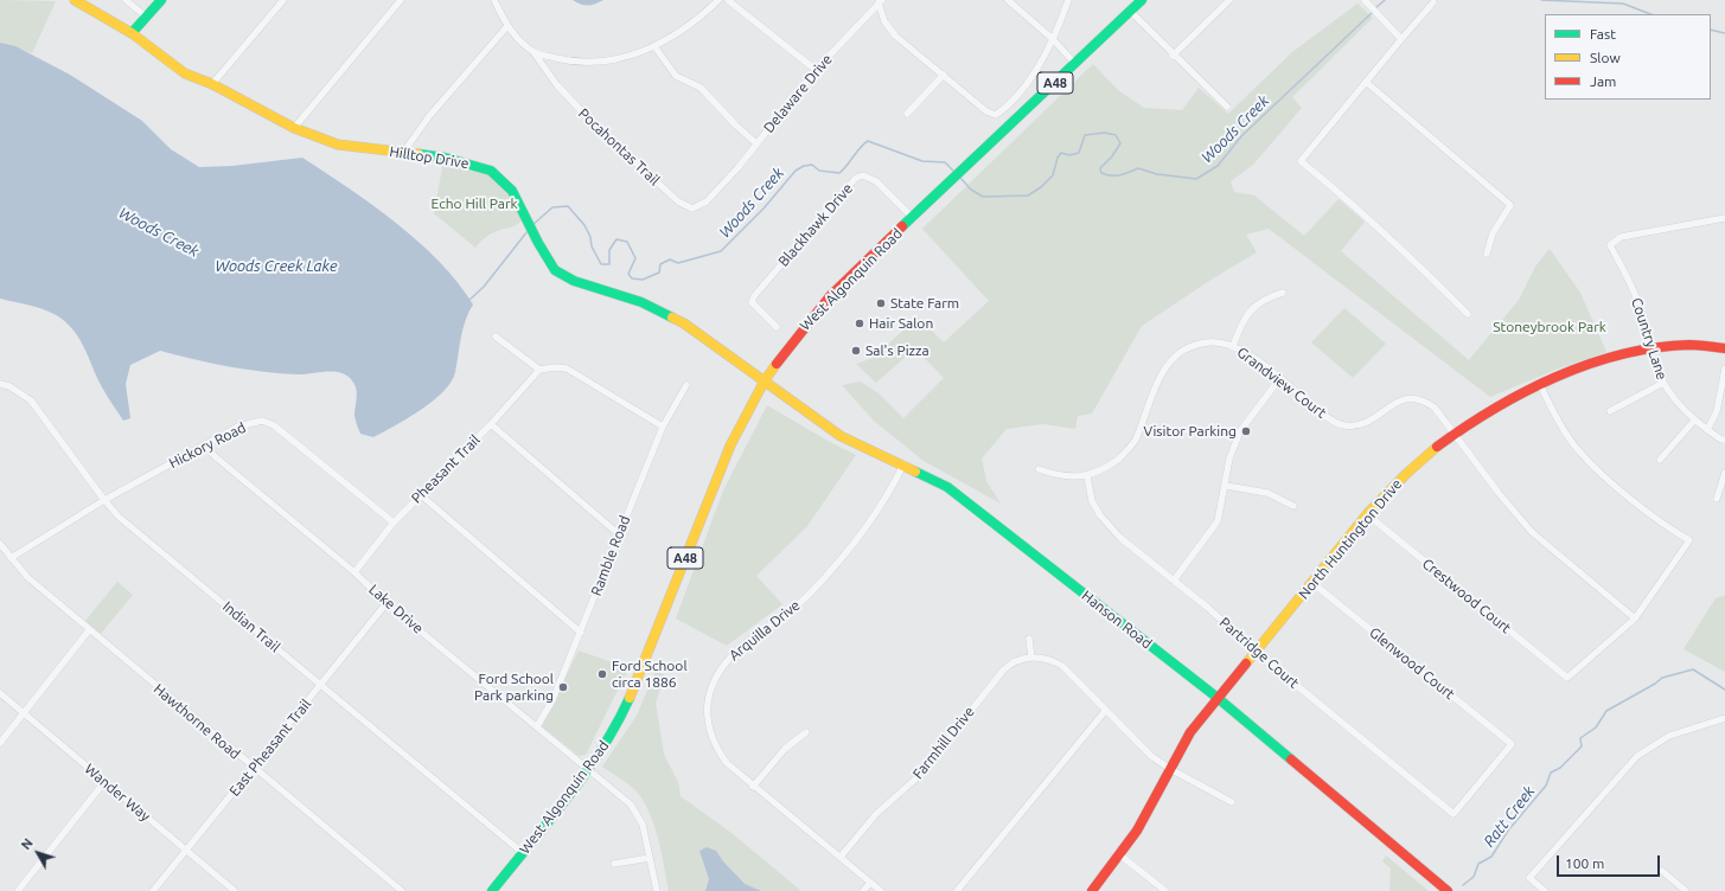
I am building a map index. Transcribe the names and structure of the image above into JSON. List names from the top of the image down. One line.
{"streets":{"street":["A48","Delaware Drive","Pocahontas Trail","Hilltop Drive","Blackhawk Drive","West Algonquin Road","Country Lane","Grandview Court","Hickory Road","Pheasant Trail","North Huntington Drive","Ramble Road","Crestwood Court","Lake Drive","Hanson Road","Indian Trail","Arquilla Drive","Partridge Court","Glenwood Court","Hawthorne Road","Farmhill Drive","East Pheasant Trail","Wander Way"]},"crossings":[["Delaware Drive","Pocahontas Trail"],["Hilltop Drive","West Algonquin Road"],["Hilltop Drive","Hanson Road"],["Blackhawk Drive","West Algonquin Road"],["West Algonquin Road","Lake Drive"],["West Algonquin Road","Hanson Road"],["West Algonquin Road","Indian Trail"],["Country Lane","North Huntington Drive"],["Grandview Court","North Huntington Drive"],["Grandview Court","Crestwood Court"],["Grandview Court","Partridge Court"],["Hickory Road","Pheasant Trail"],["Hickory Road","Lake Drive"],["Hickory Road","Indian Trail"],["Hickory Road","Hawthorne Road"],["Pheasant Trail","Lake Drive"],["North Huntington Drive","Crestwood Court"],["North Huntington Drive","Hanson Road"],["North Huntington Drive","Partridge Court"],["North Huntington Drive","Glenwood Court"],["Ramble Road","Lake Drive"],["Lake Drive","East Pheasant Trail"],["Hanson Road","Arquilla Drive"],["Indian Trail","East Pheasant Trail"],["Arquilla Drive","Farmhill Drive"],["Partridge Court","Glenwood Court"],["Hawthorne Road","East Pheasant Trail"],["East Pheasant Trail","Wander Way"]],"water":["Woods Creek","Woods Creek Lake","Ratt Creek"],"parks":["Echo Hill Park","Stoneybrook Park"],"places":["State Farm","Hair Salon","Sal's Pizza","Visitor Parking","Ford School circa 1886","Ford School Park parking"],"legend":["Fast","Slow","Jam"],"scale_bar":"100 m","north":"top left"}
